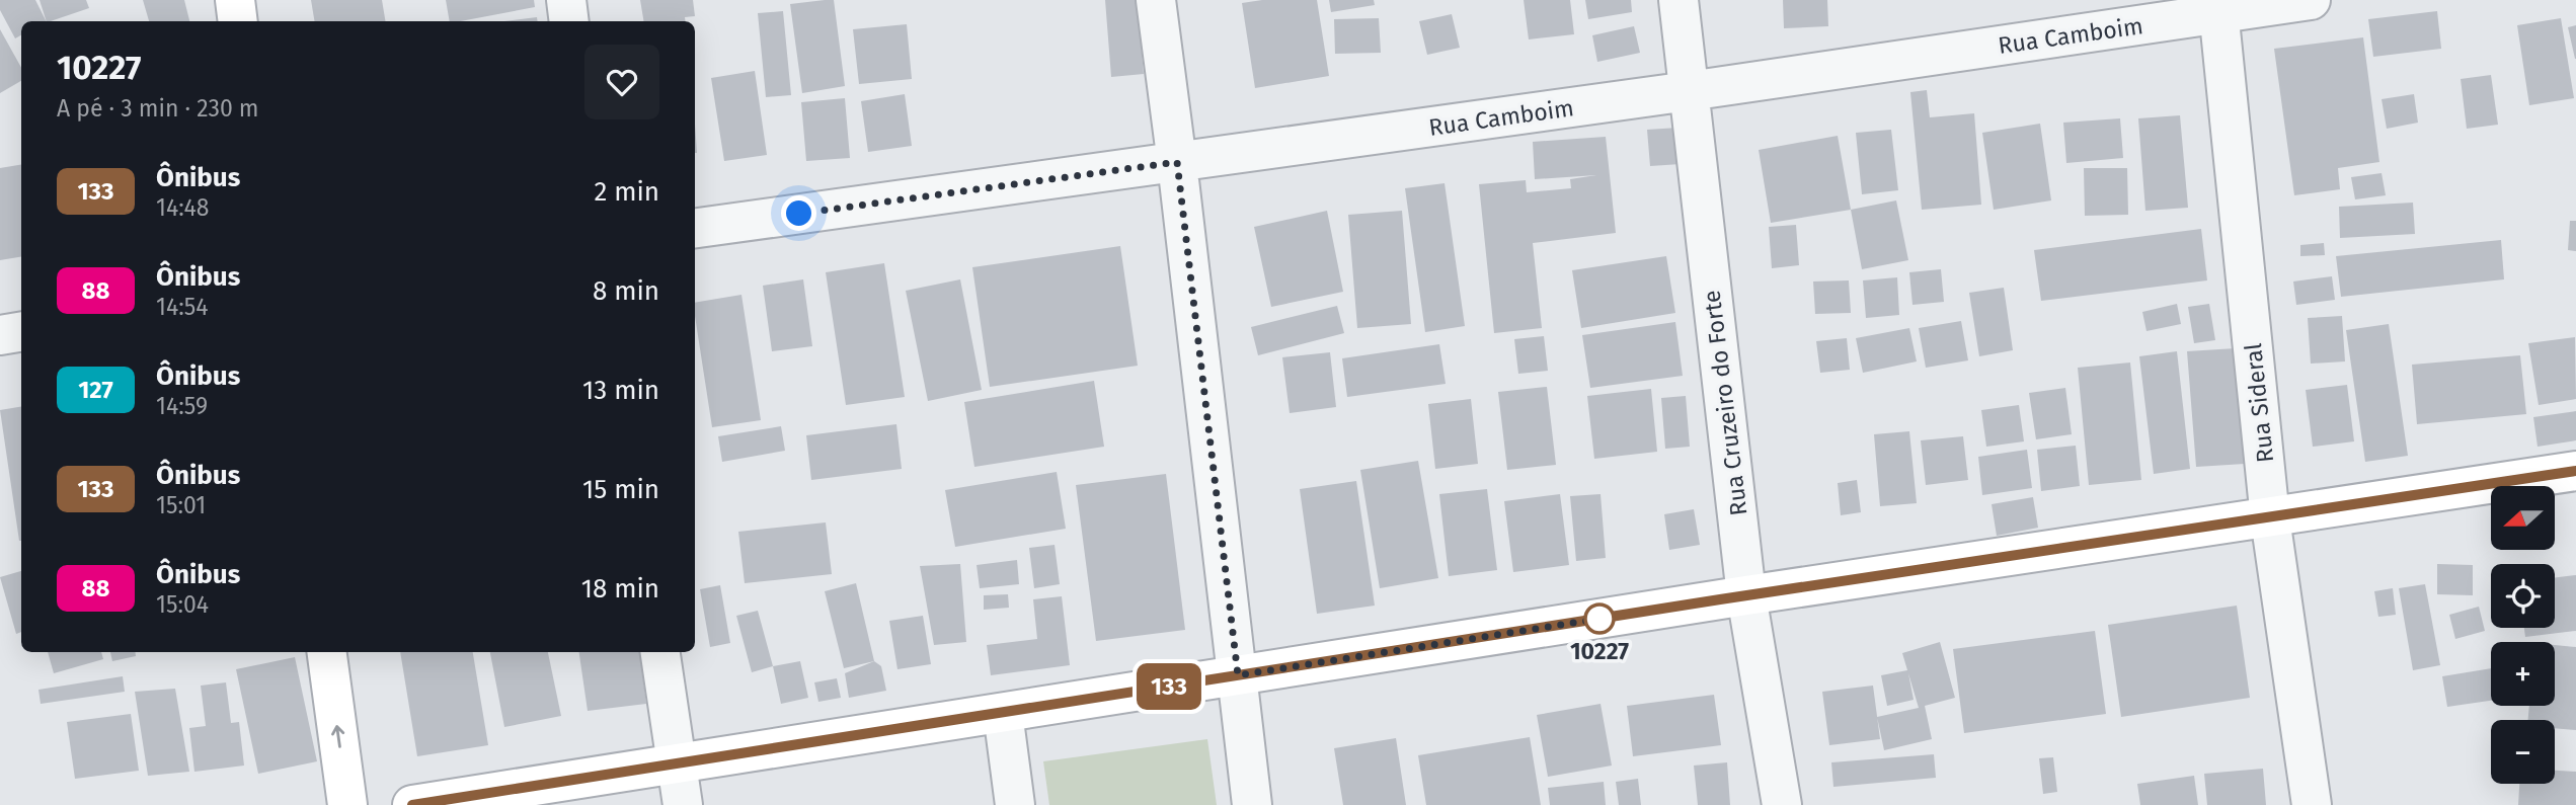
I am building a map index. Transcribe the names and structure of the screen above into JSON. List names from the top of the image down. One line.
{"streets":{"street":["Rua Camboim","Rua Cruzeiro do Forte","Rua Sideral"]},"crossings":[["Rua Camboim","Rua Cruzeiro do Forte"],["Rua Camboim","Rua Sideral"]],"places":["10227"],"lines":["bus line 133"],"north":"left","page":{"on_map":"133","heading":["10227","A pé · 3 min · 230 m"],"list":[{"mark":"133","name":"Ônibus","note":"14:48","value":"2 min"},{"mark":"88","name":"Ônibus","note":"14:54","value":"8 min"},{"mark":"127","name":"Ônibus","note":"14:59","value":"13 min"},{"mark":"133","name":"Ônibus","note":"15:01","value":"15 min"},{"mark":"88","name":"Ônibus","note":"15:04","value":"18 min"}],"map_buttons":["+","−"]}}
